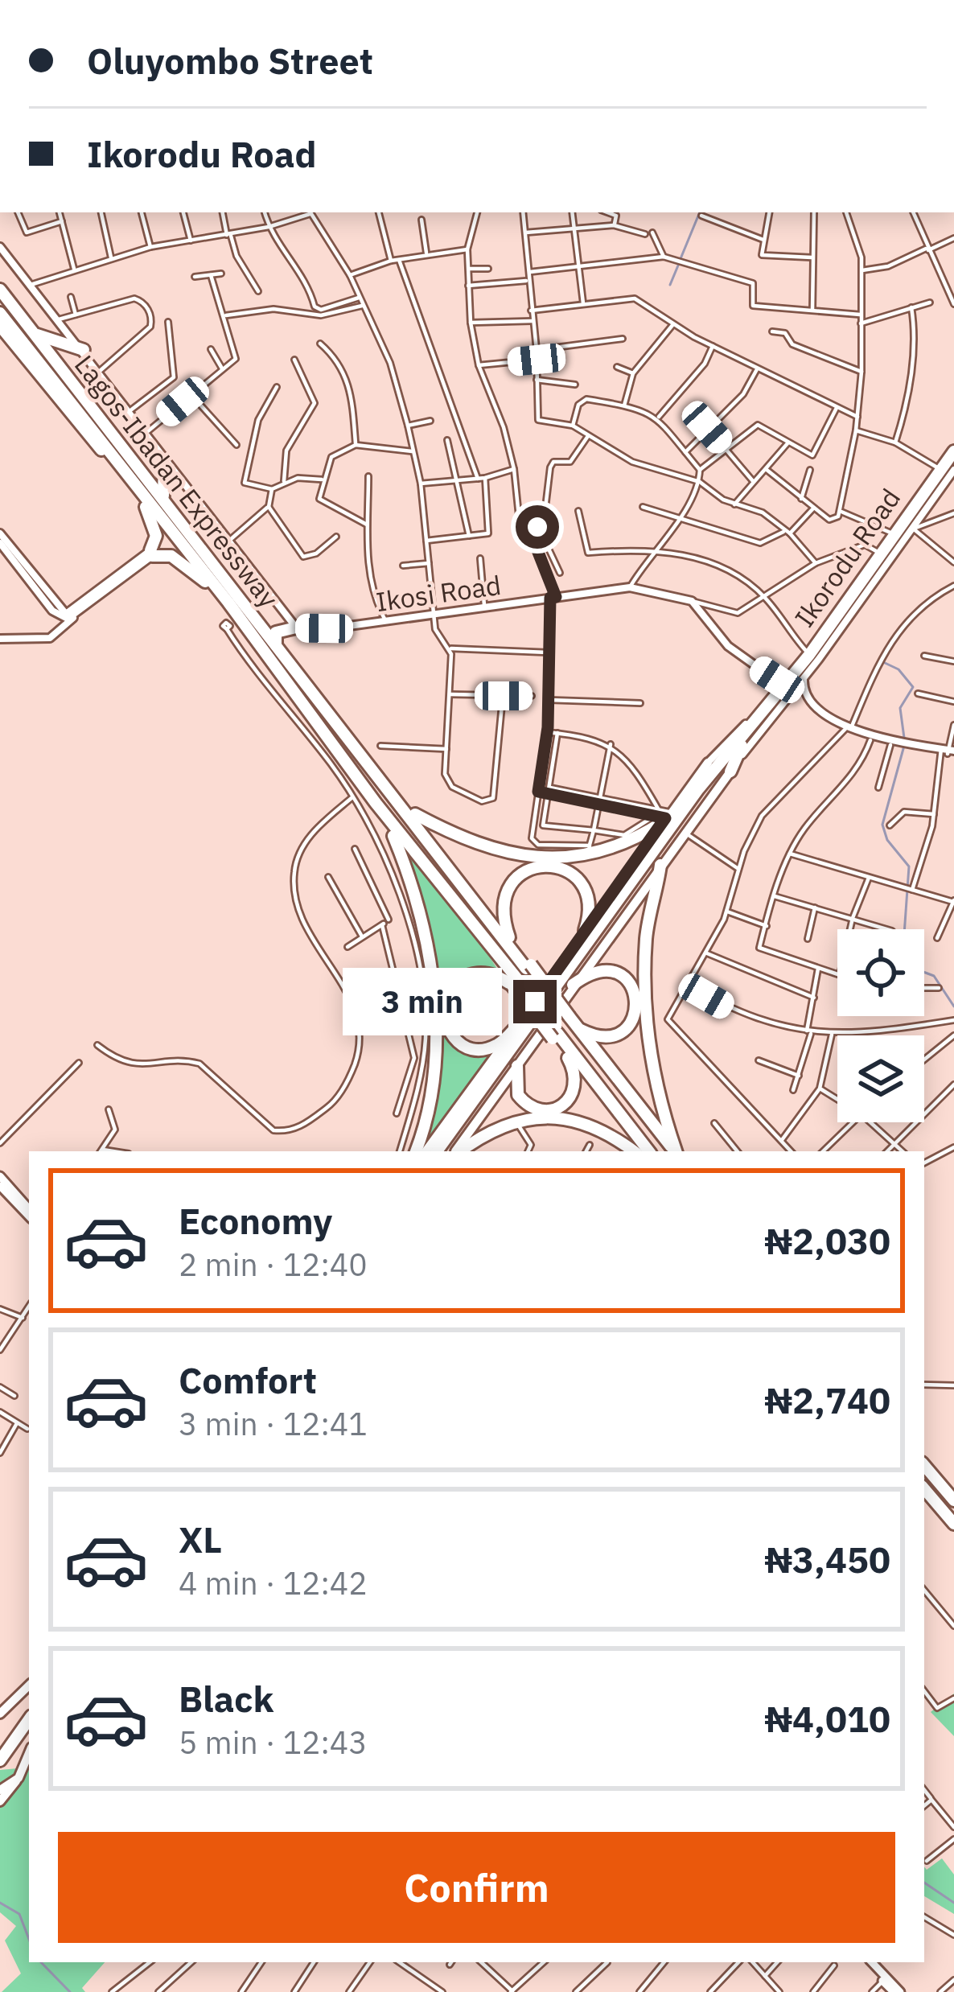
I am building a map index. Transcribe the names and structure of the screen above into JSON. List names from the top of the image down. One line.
{"streets":{"highway":["Lagos-Ibadan Expressway","Ikorodu Road"],"street":["Ikosi Road"]},"page":{"banner":["Oluyombo Street","Ikorodu Road"],"bubble":"3 min","list":[{"name":"Economy","note":"2 min · 12:40","value":"₦2,030"},{"name":"Comfort","note":"3 min · 12:41","value":"₦2,740"},{"name":"XL","note":"4 min · 12:42","value":"₦3,450"},{"name":"Black","note":"5 min · 12:43","value":"₦4,010"}],"buttons":"Confirm"}}
